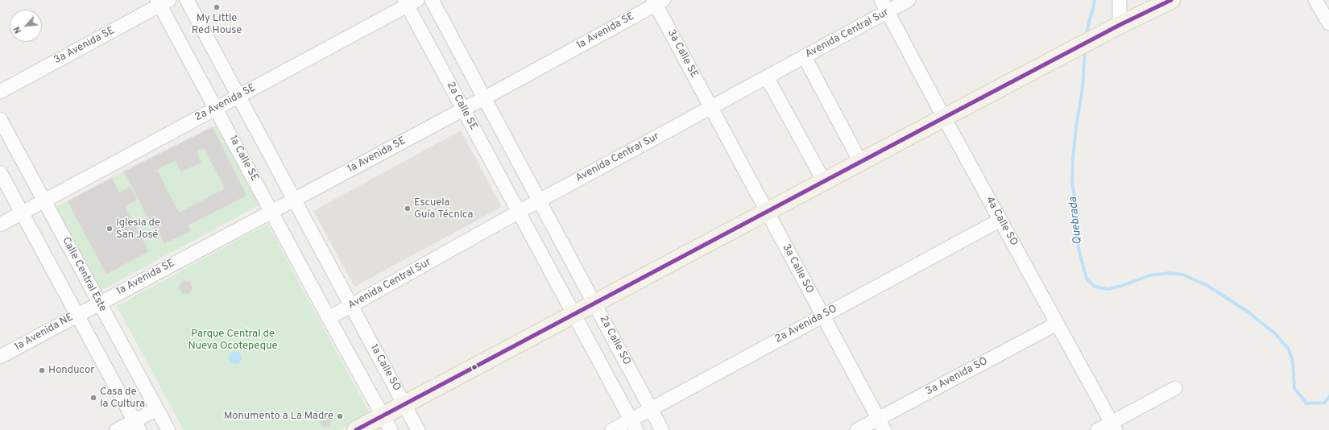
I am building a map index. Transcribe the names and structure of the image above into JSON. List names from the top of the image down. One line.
{"streets":{"street":["1a Avenida SE","Avenida Central Sur","3a Avenida SE","3a Calle SE","2a Avenida SE","2a Calle SE","1a Calle SE","4a Calle SO","3a Calle SO","Calle Central Este","2a Avenida SO","1a Avenida NE","2a Calle SO","1a Calle SO","3a Avenida SO"]},"crossings":[["1a Avenida SE","3a Calle SE"],["1a Avenida SE","2a Calle SE"],["1a Avenida SE","1a Calle SE"],["1a Avenida SE","Calle Central Este"],["1a Avenida SE","1a Avenida NE"],["Avenida Central Sur","3a Calle SE"],["Avenida Central Sur","2a Calle SE"],["Avenida Central Sur","1a Calle SE"],["Avenida Central Sur","4a Calle SO"],["Avenida Central Sur","3a Calle SO"],["Avenida Central Sur","2a Calle SO"],["Avenida Central Sur","1a Calle SO"],["3a Avenida SE","1a Calle SE"],["3a Calle SE","3a Calle SO"],["2a Avenida SE","2a Calle SE"],["2a Avenida SE","1a Calle SE"],["2a Avenida SE","Calle Central Este"],["4a Calle SO","2a Avenida SO"],["4a Calle SO","3a Avenida SO"],["3a Calle SO","2a Avenida SO"],["3a Calle SO","3a Avenida SO"],["Calle Central Este","1a Avenida NE"],["2a Avenida SO","2a Calle SO"]],"water":["Quebrada"],"parks":["Parque Central de Nueva Ocotepeque"],"places":["My Little Red House","Escuela Guía Técnica","Iglesia de San José","Honducor","Casa de la Cultura","Monumento a La Madre"],"north":"bottom left"}
